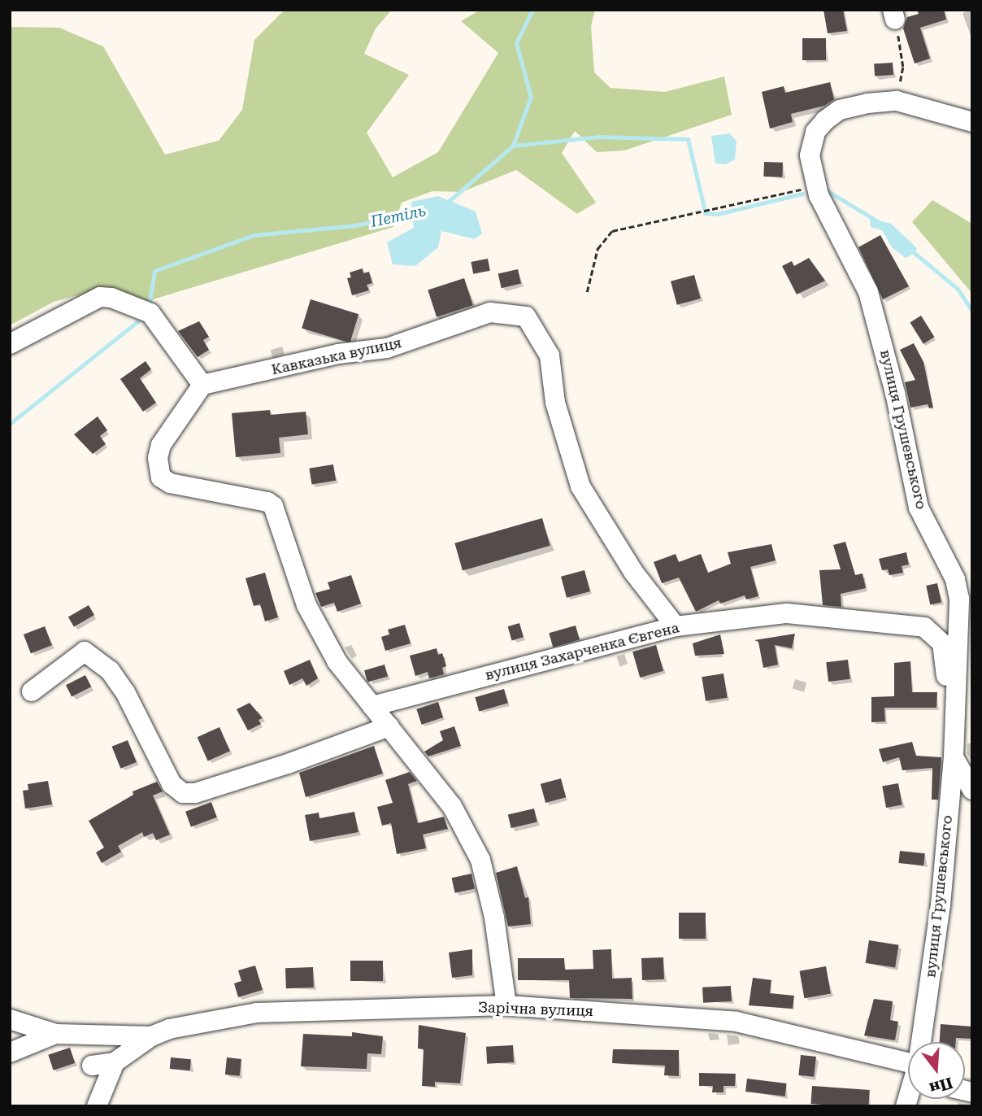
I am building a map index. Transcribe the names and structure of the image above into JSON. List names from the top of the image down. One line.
{"streets":{"street":["Кавказька вулиця","вулиця Грушевського","вулиця Захарченка Євгена","Зарічна вулиця"]},"crossings":[["Кавказька вулиця","вулиця Захарченка Євгена"],["вулиця Грушевського","вулиця Захарченка Євгена"]],"water":["Петіль"],"north":"bottom"}
